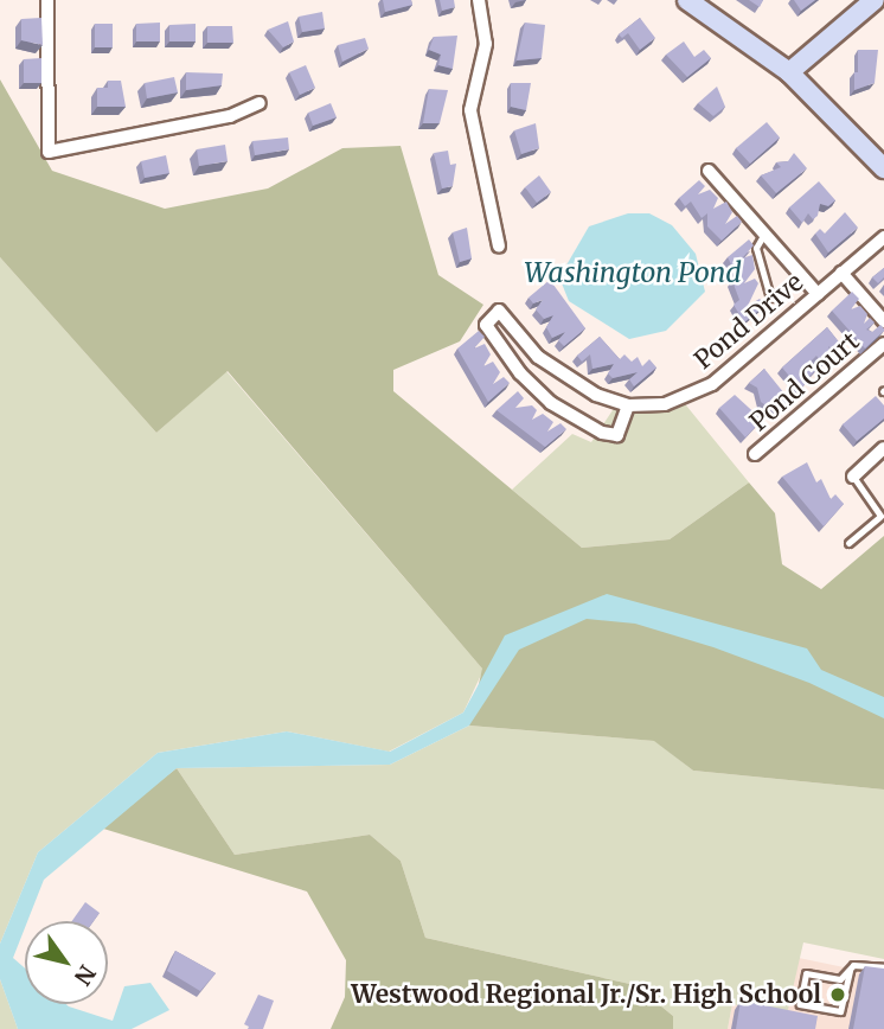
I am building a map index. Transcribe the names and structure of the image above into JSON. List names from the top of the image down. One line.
{"streets":{"street":["Pond Drive","Pond Court"]},"crossings":[["Pond Drive","Pond Court"]],"water":["Washington Pond"],"places":["Westwood Regional Jr./Sr. High School"],"north":"bottom right"}
